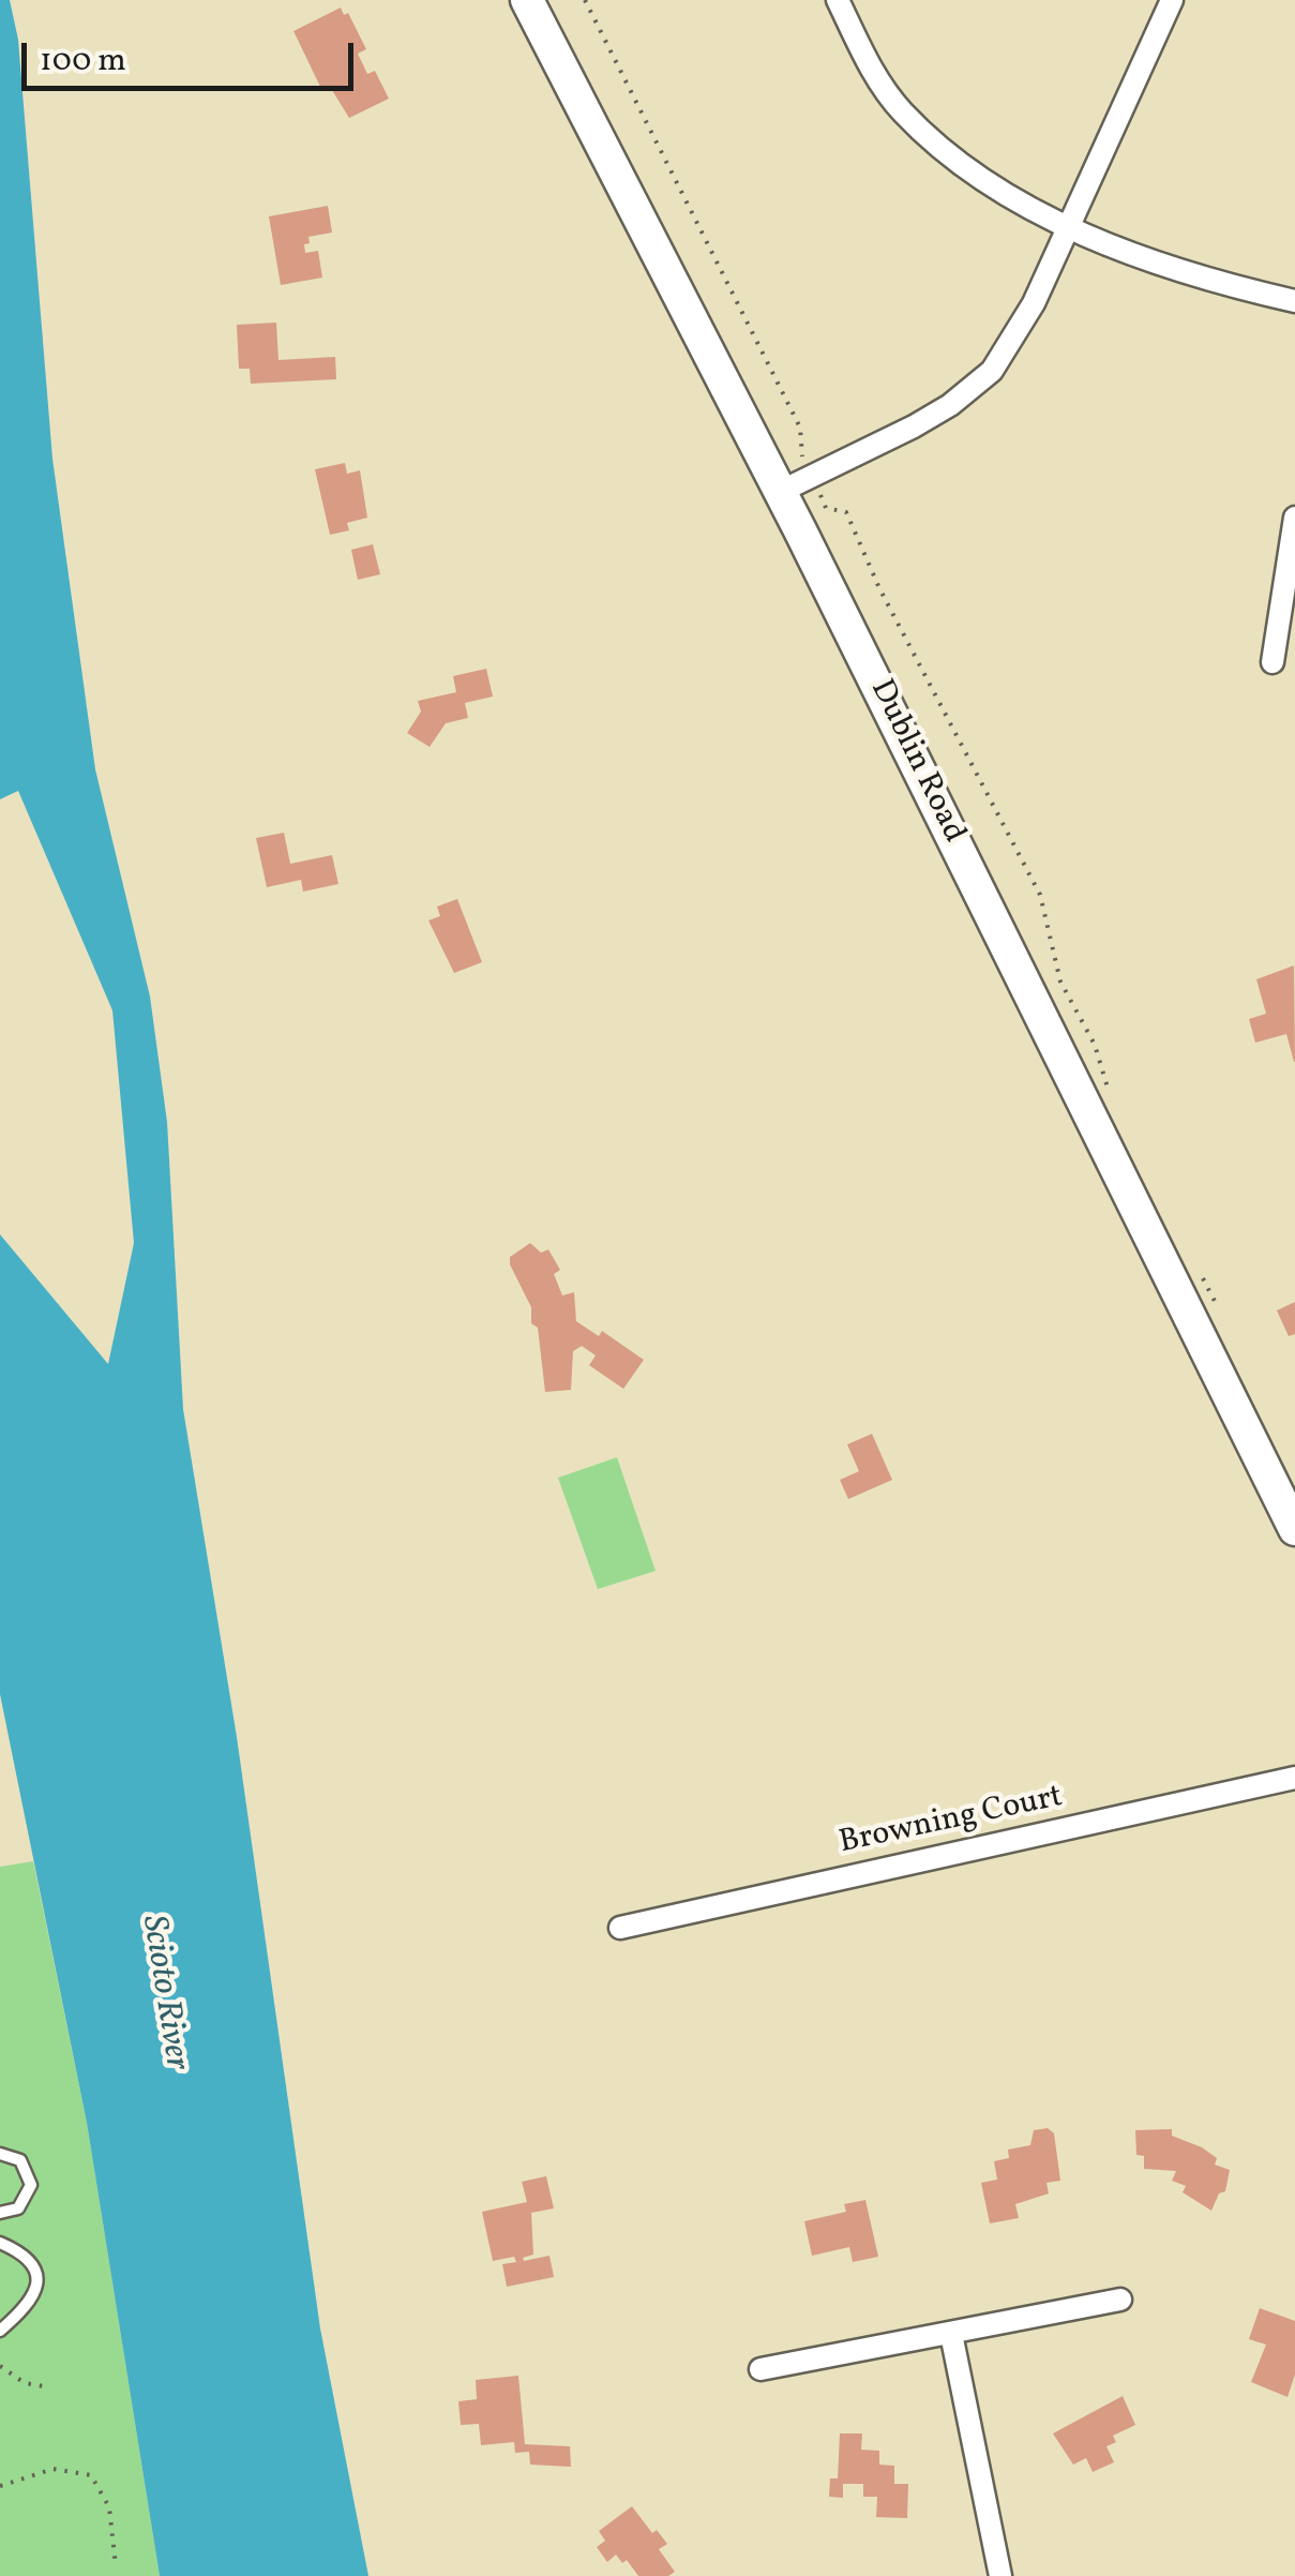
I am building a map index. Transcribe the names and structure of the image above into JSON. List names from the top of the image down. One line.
{"streets":{"main road":["Dublin Road"],"street":["Browning Court"]},"water":["Scioto River"],"scale_bar":"100 m"}
